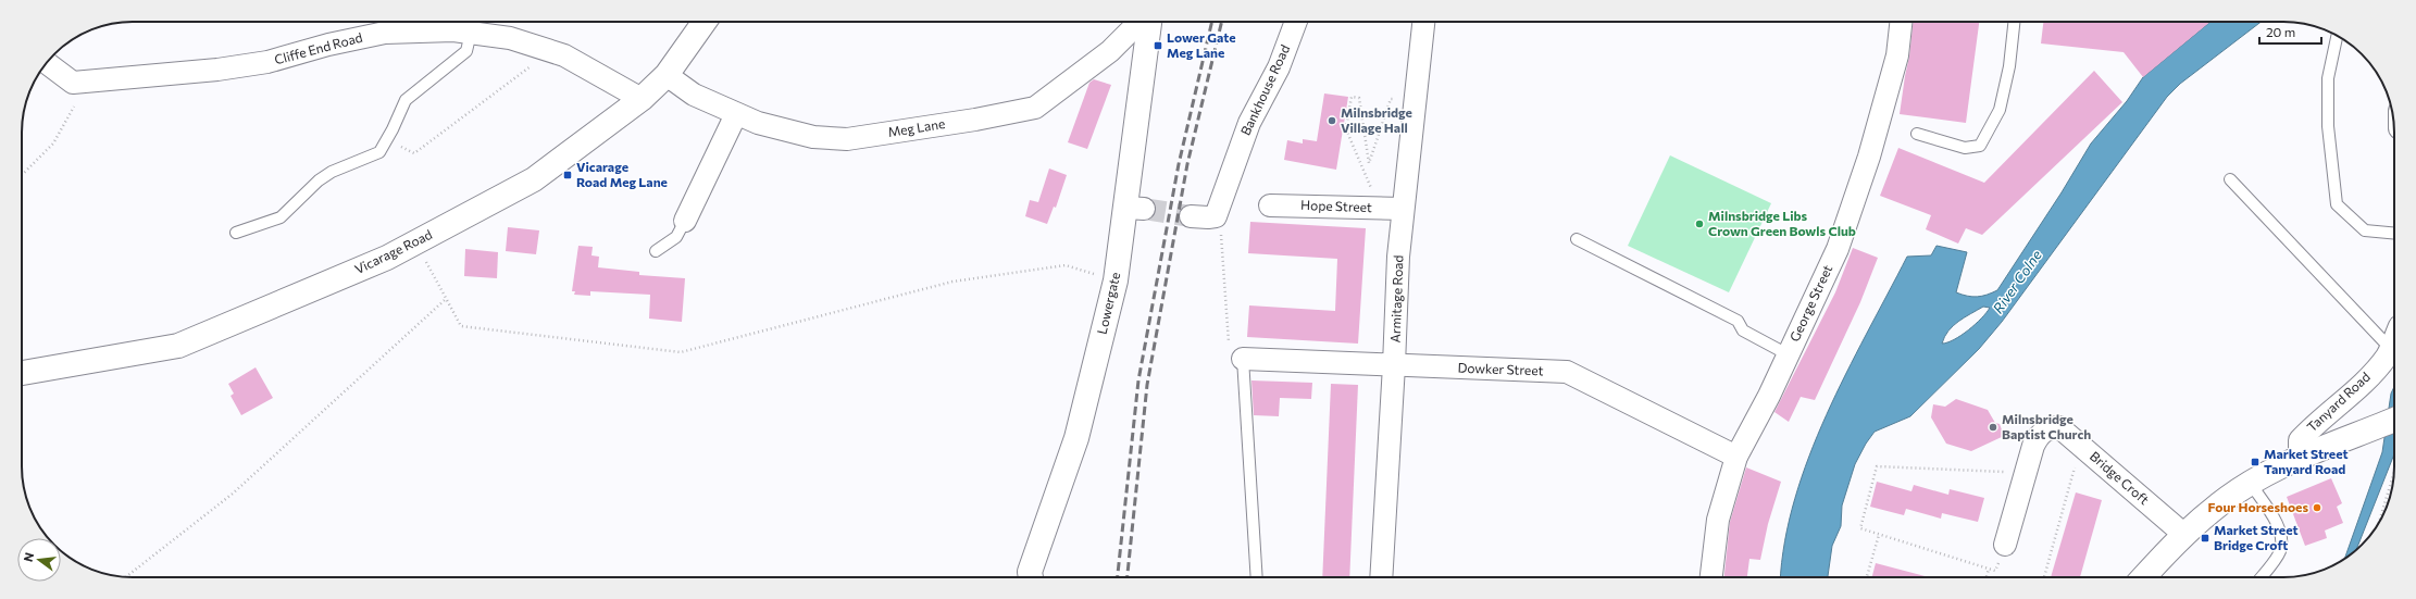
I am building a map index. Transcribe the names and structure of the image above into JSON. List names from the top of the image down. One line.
{"streets":{"street":["Cliffe End Road","Bankhouse Road","Meg Lane","Hope Street","Vicarage Road","Armitage Road","Lowergate","George Street","Dowker Street","Tanyard Road","Bridge Croft"]},"crossings":[["Cliffe End Road","Vicarage Road"],["Meg Lane","Vicarage Road"],["Hope Street","Armitage Road"],["Armitage Road","Dowker Street"],["George Street","Dowker Street"]],"water":["River Colne"],"places":{"transit":["Lower Gate Meg Lane","Vicarage Road Meg Lane","Market Street Tanyard Road","Market Street Bridge Croft"],"other":["Milnsbridge Village Hall","Milnsbridge Libs Crown Green Bowls Club","Milnsbridge Baptist Church","Four Horseshoes"]},"scale_bar":"20 m","north":"left"}
